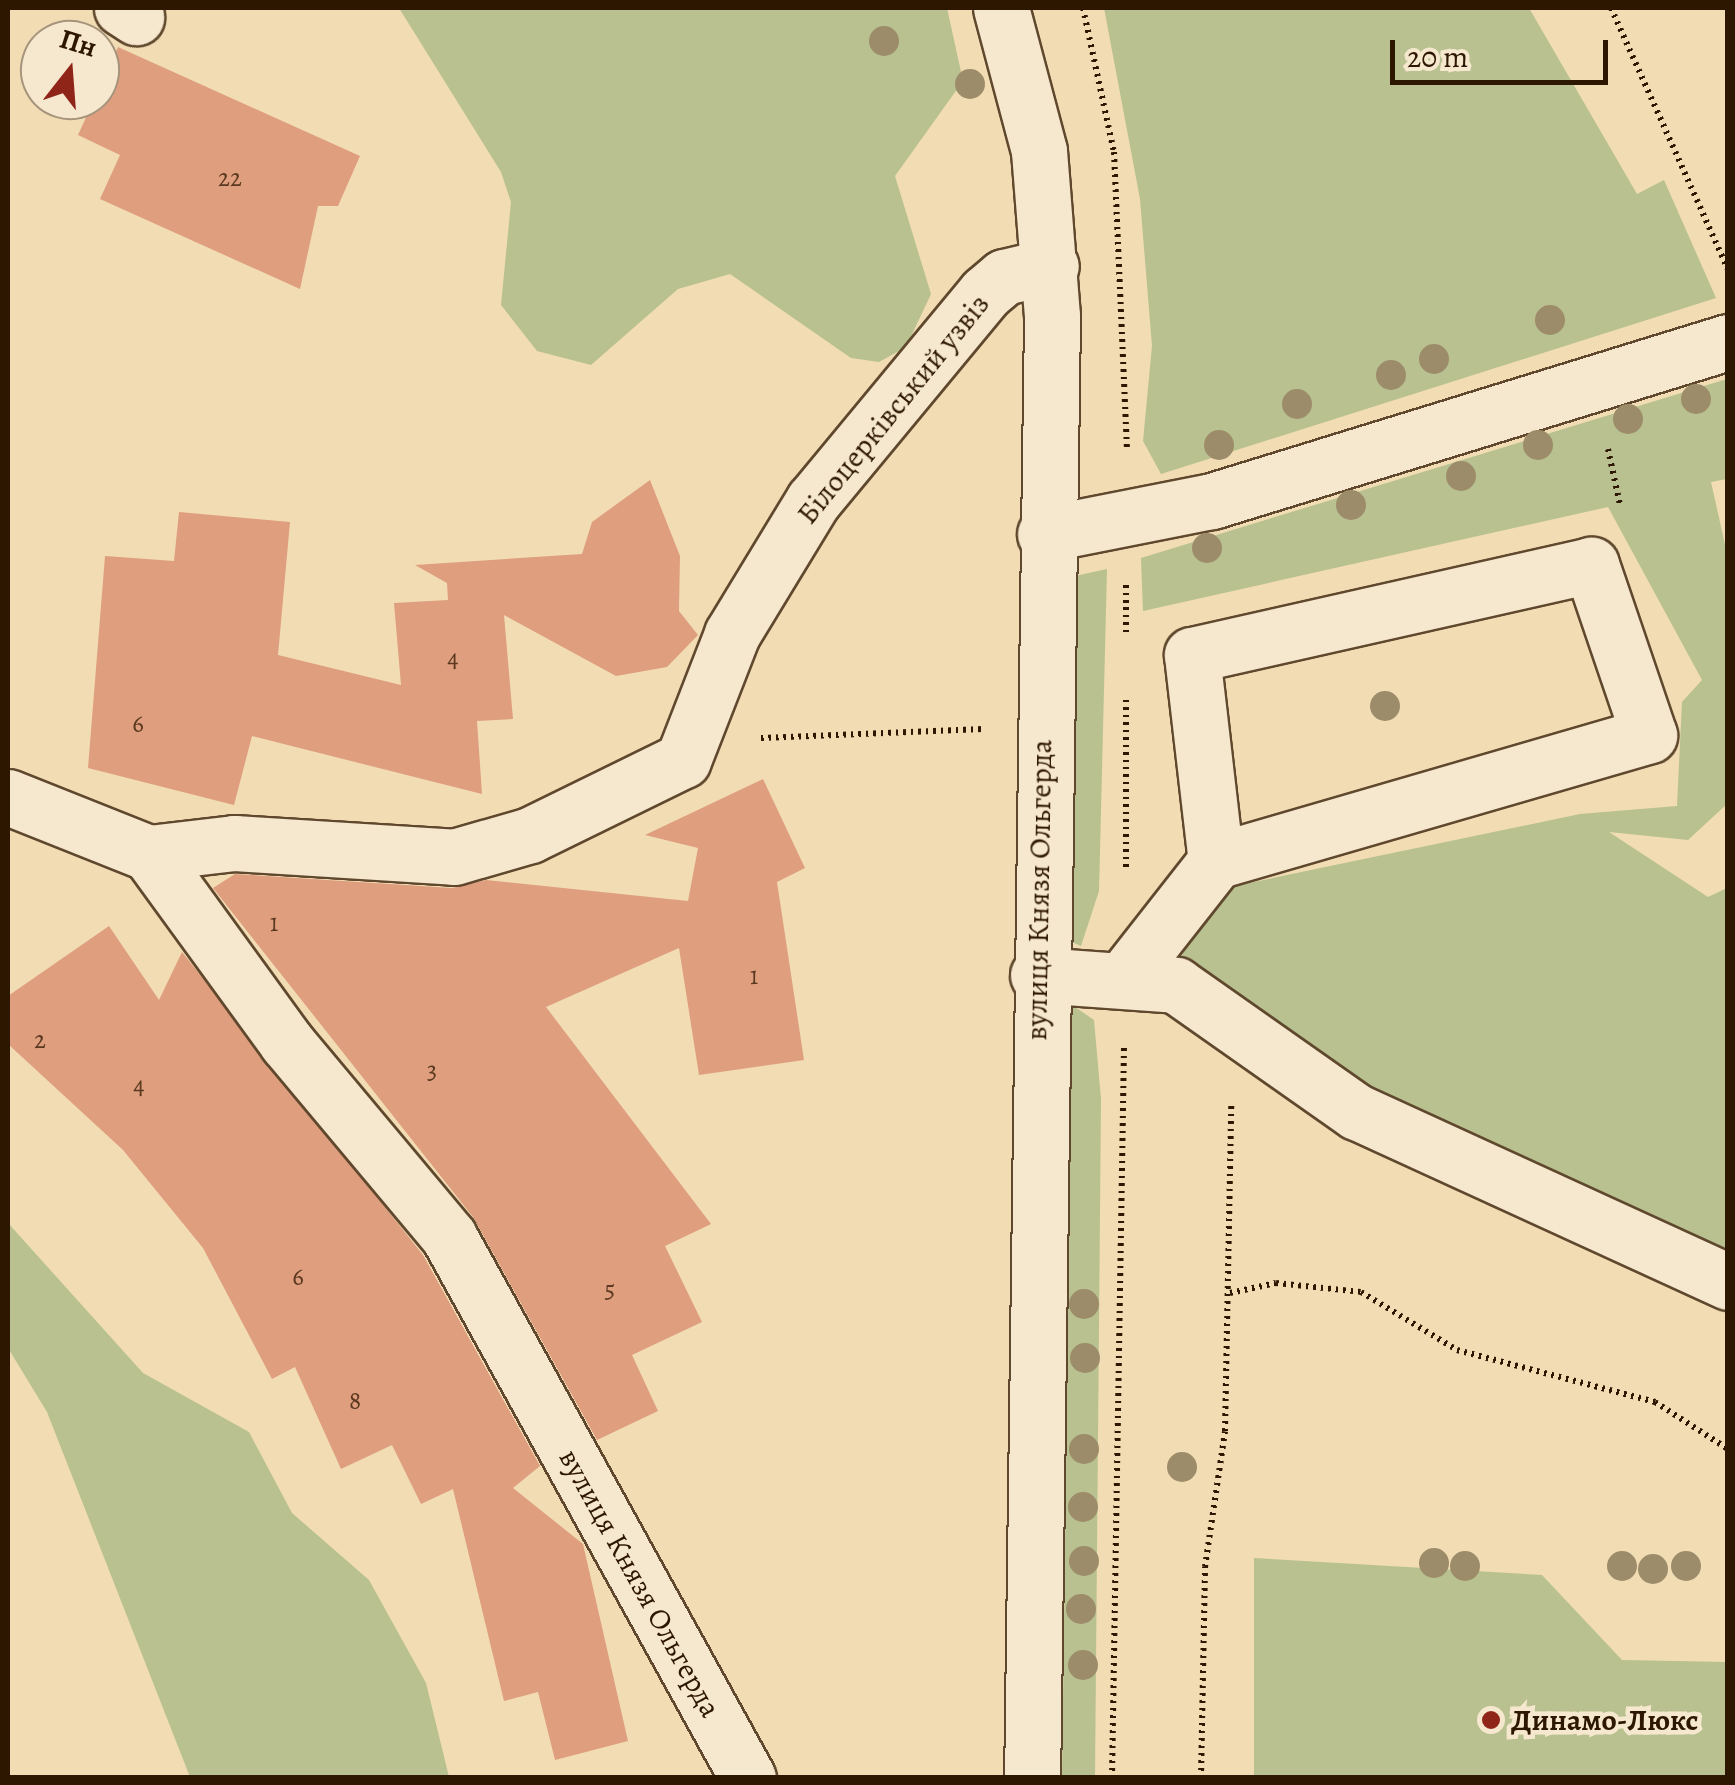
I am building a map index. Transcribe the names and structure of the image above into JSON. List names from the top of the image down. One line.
{"streets":{"street":["Білоцерківський узвіз","вулиця Князя Ольгерда"]},"crossings":[["Білоцерківський узвіз","вулиця Князя Ольгерда"]],"places":["Динамо-Люкс"],"house_numbers":["22","4","6","1","1","2","3","4","6","5","8"],"scale_bar":"20 m","north":"top"}
